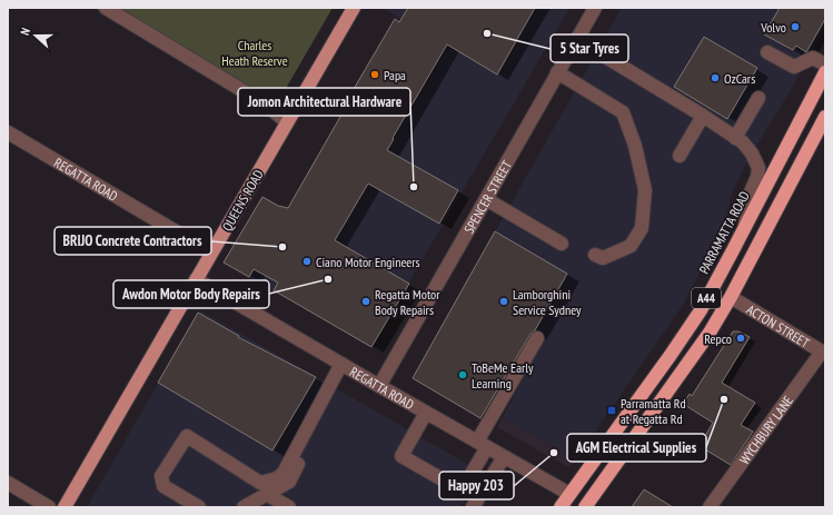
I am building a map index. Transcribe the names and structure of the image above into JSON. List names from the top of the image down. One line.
{"streets":{"highway":["PARRAMATTA ROAD","A44"],"main road":["QUEENS ROAD"],"street":["REGATTA ROAD","SPENCER STREET","ACTON STREET","WYCHBURY LANE"]},"crossings":[["REGATTA ROAD","SPENCER STREET"],["REGATTA ROAD","QUEENS ROAD"],["REGATTA ROAD","PARRAMATTA ROAD"],["A44","ACTON STREET"],["ACTON STREET","WYCHBURY LANE"]],"parks":["Charles Heath Reserve"],"places":{"other":["Volvo","5 Star Tyres","Papa","OzCars","Jomon Architectural Hardware","BRIJO Concrete Contractors","Ciano Motor Engineers","Awdon Motor Body Repairs","Regatta Motor Body Repairs","Lamborghini Service Sydney","Repco","ToBeMe Early Learning","AGM Electrical Supplies","Happy 203"],"transit":["Parramatta Rd at Regatta Rd"]},"north":"left"}
